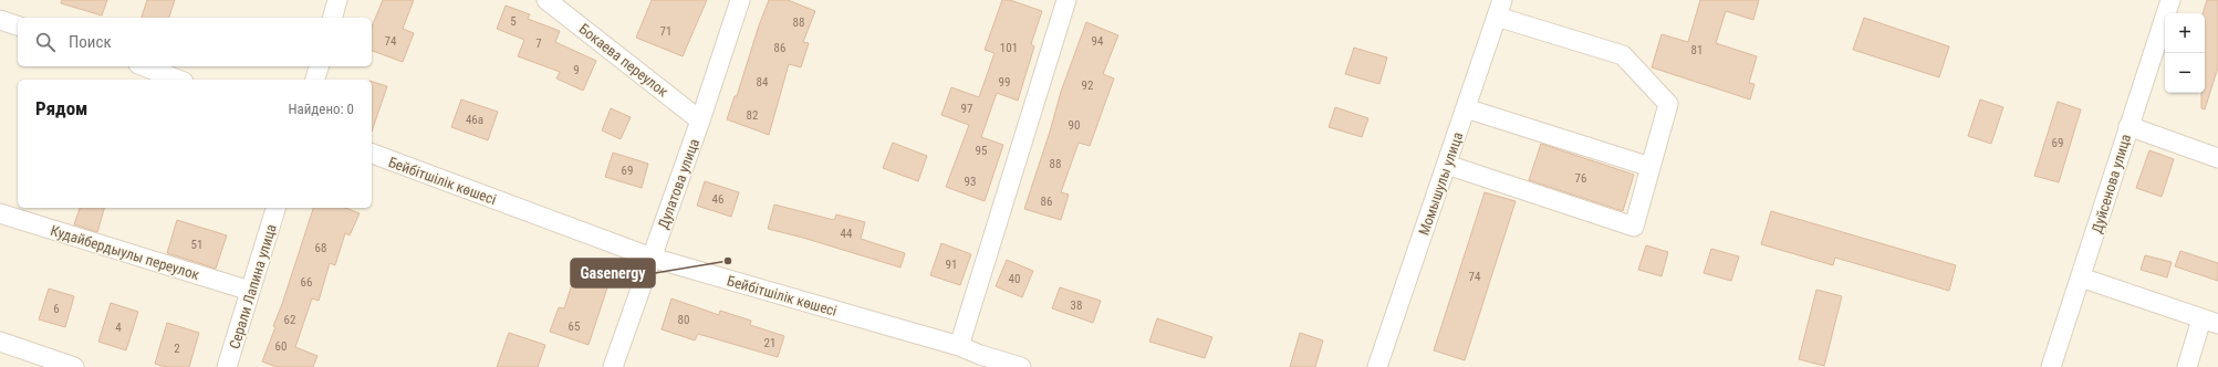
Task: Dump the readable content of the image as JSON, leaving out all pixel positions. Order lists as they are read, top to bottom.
{
  "streets": {
    "street": [
      "Бокаева переулок",
      "Бейбітшілік көшесі",
      "Дулатова улица",
      "Момышулы улица",
      "Дуйсенова улица",
      "Кудайбердыулы переулок",
      "Серали Лапина улица"
    ]
  },
  "crossings": [
    ["Бокаева переулок", "Дулатова улица"],
    ["Бейбітшілік көшесі", "Дулатова улица"],
    ["Кудайбердыулы переулок", "Серали Лапина улица"]
  ],
  "places": ["Gasenergy"],
  "house_numbers": [
    "5",
    "88",
    "71",
    "74",
    "94",
    "7",
    "86",
    "101",
    "81",
    "9",
    "84",
    "99",
    "92",
    "97",
    "82",
    "46а",
    "90",
    "69",
    "95",
    "88",
    "69",
    "76",
    "93",
    "46",
    "86",
    "44",
    "51",
    "68",
    "91",
    "74",
    "40",
    "66",
    "38",
    "6",
    "62",
    "80",
    "65",
    "4",
    "21",
    "60",
    "2"
  ],
  "page": {
    "map_buttons": ["+", "−"],
    "search": "Поиск",
    "heading": ["Рядом", "Найдено: 0"]
  }
}
